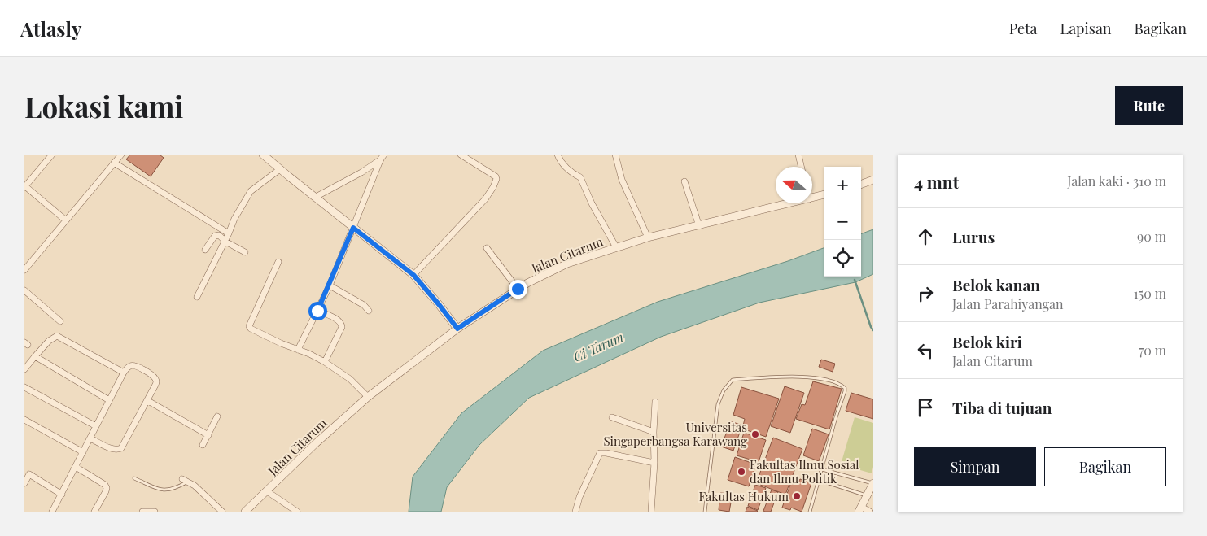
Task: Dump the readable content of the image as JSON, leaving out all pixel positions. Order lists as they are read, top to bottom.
{
  "streets": {
    "street": ["Jalan Citarum"]
  },
  "water": ["Ci Tarum"],
  "places": ["Universitas Singaperbangsa Karawang", "Fakultas Ilmu Sosial dan Ilmu Politik", "Fakultas Hukum"],
  "north": "left",
  "page": {
    "header": "Atlasly",
    "nav": ["Peta", "Lapisan", "Bagikan"],
    "buttons": [
      "Rute",
      ["Simpan", "Bagikan"]
    ],
    "title": "Lokasi kami",
    "heading": ["4 mnt", "Jalan kaki · 310 m"],
    "map_buttons": ["+", "−"],
    "list": [
      ["Lurus", "90 m"],
      ["Belok kanan", "Jalan Parahiyangan", "150 m"],
      ["Belok kiri", "Jalan Citarum", "70 m"],
      "Tiba di tujuan"
    ]
  }
}
